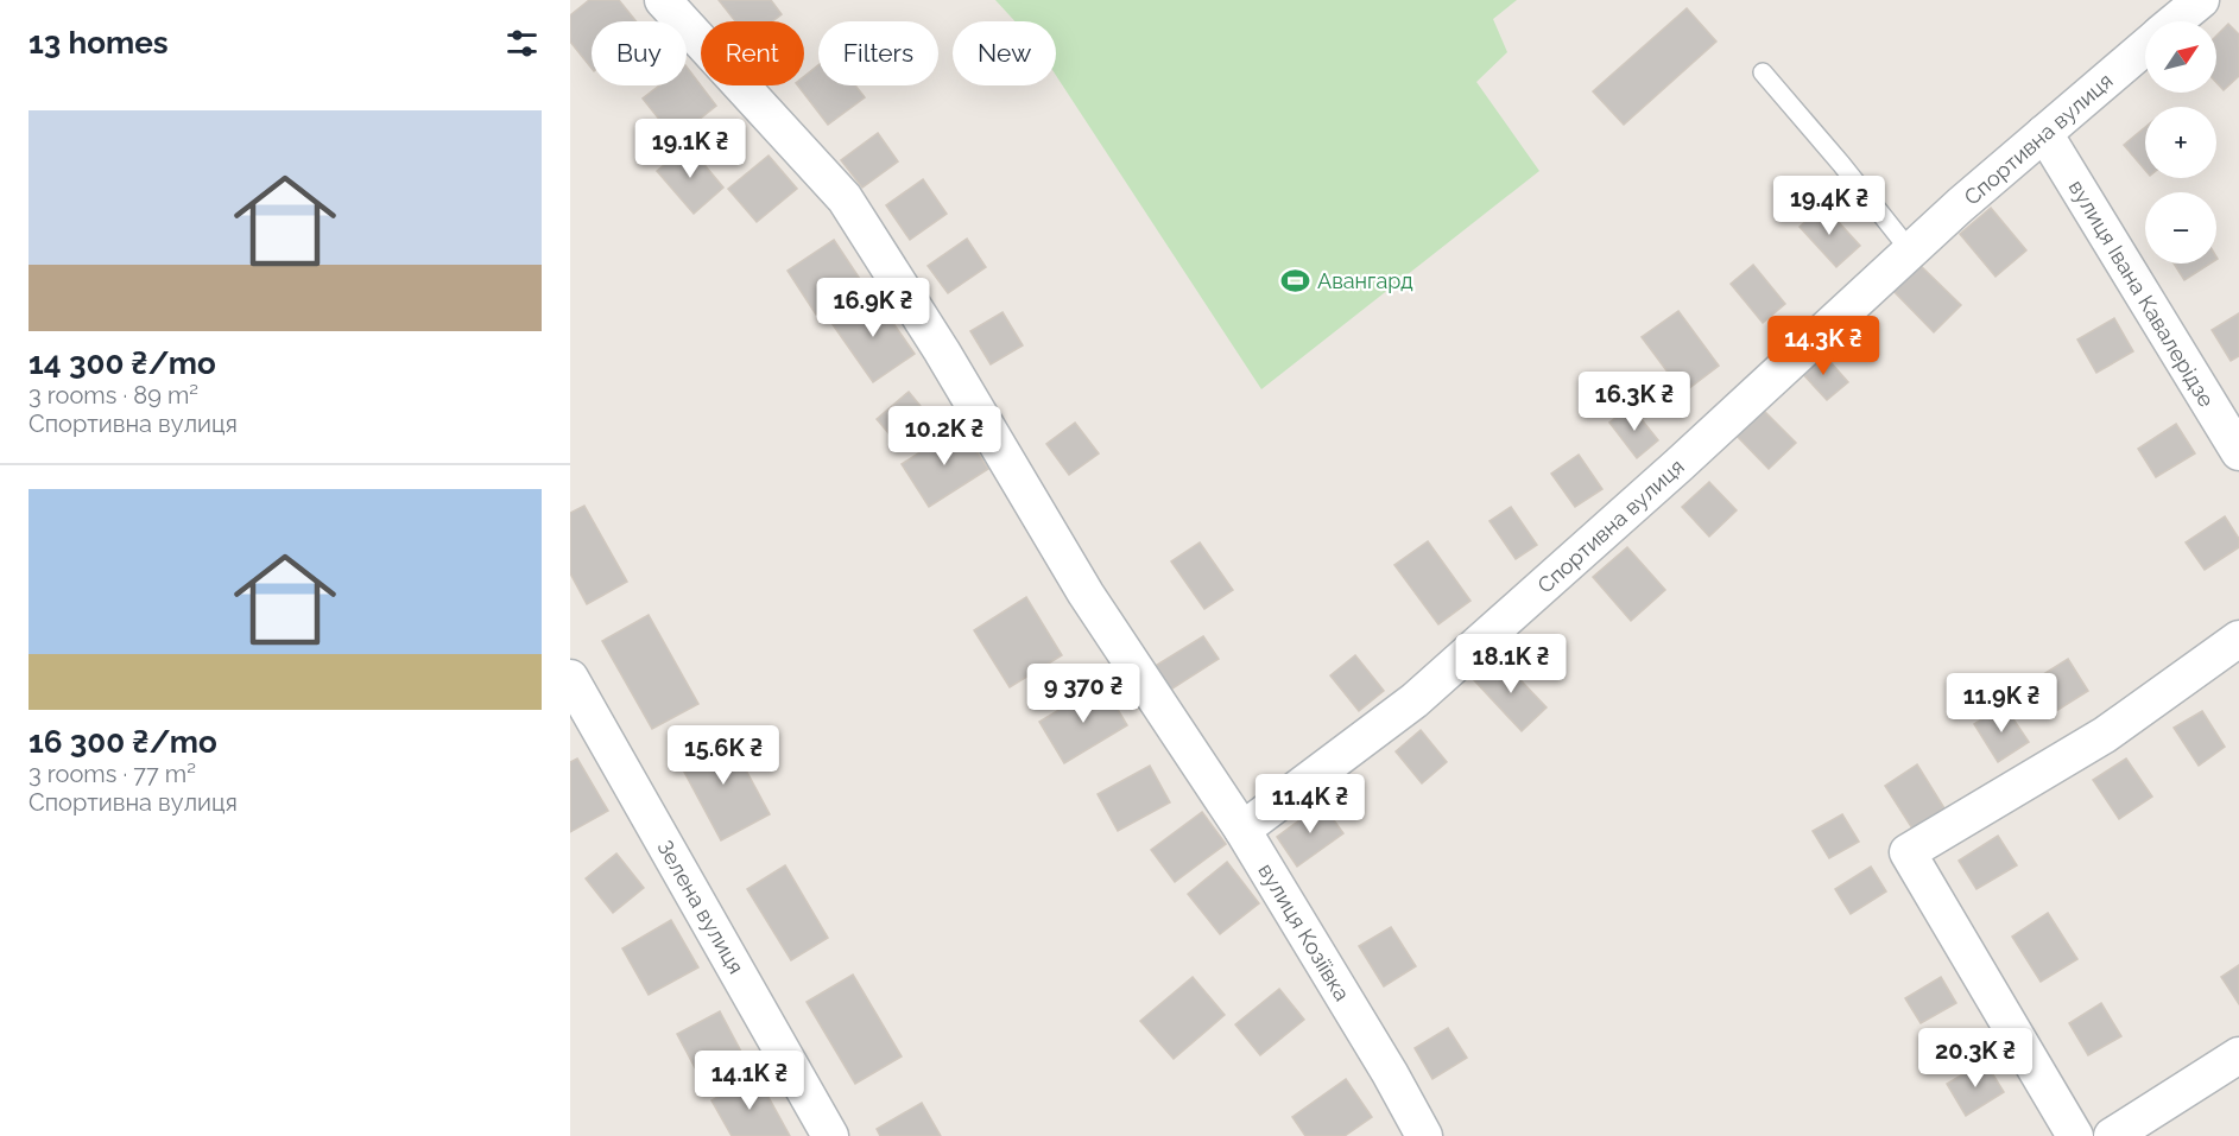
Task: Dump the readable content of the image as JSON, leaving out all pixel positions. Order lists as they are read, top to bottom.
{
  "streets": {
    "street": [
      "Спортивна вулиця",
      "вулиця Івана Кавалерідзе",
      "Зелена вулиця",
      "вулиця Козіївка"
    ]
  },
  "crossings": [
    ["Спортивна вулиця", "вулиця Івана Кавалерідзе"],
    ["Спортивна вулиця", "вулиця Козіївка"]
  ],
  "places": {
    "sports": ["Авангард"]
  },
  "north": "top right",
  "page": {
    "heading": "13 homes",
    "map_buttons": ["+", "−"],
    "chip": [
      "Buy",
      "Rent",
      "Filters",
      "New"
    ],
    "list": [
      {
        "name": "14 300 ₴/mo",
        "note": "3 rooms · 89 m² · Спортивна вулиця"
      },
      {
        "name": "16 300 ₴/mo",
        "note": "3 rooms · 77 m² · Спортивна вулиця"
      }
    ],
    "price": [
      "19.1K ₴",
      "19.4K ₴",
      "16.9K ₴",
      "14.3K ₴",
      "16.3K ₴",
      "10.2K ₴",
      "18.1K ₴",
      "9 370 ₴",
      "11.9K ₴",
      "15.6K ₴",
      "11.4K ₴",
      "20.3K ₴",
      "14.1K ₴"
    ]
  }
}
